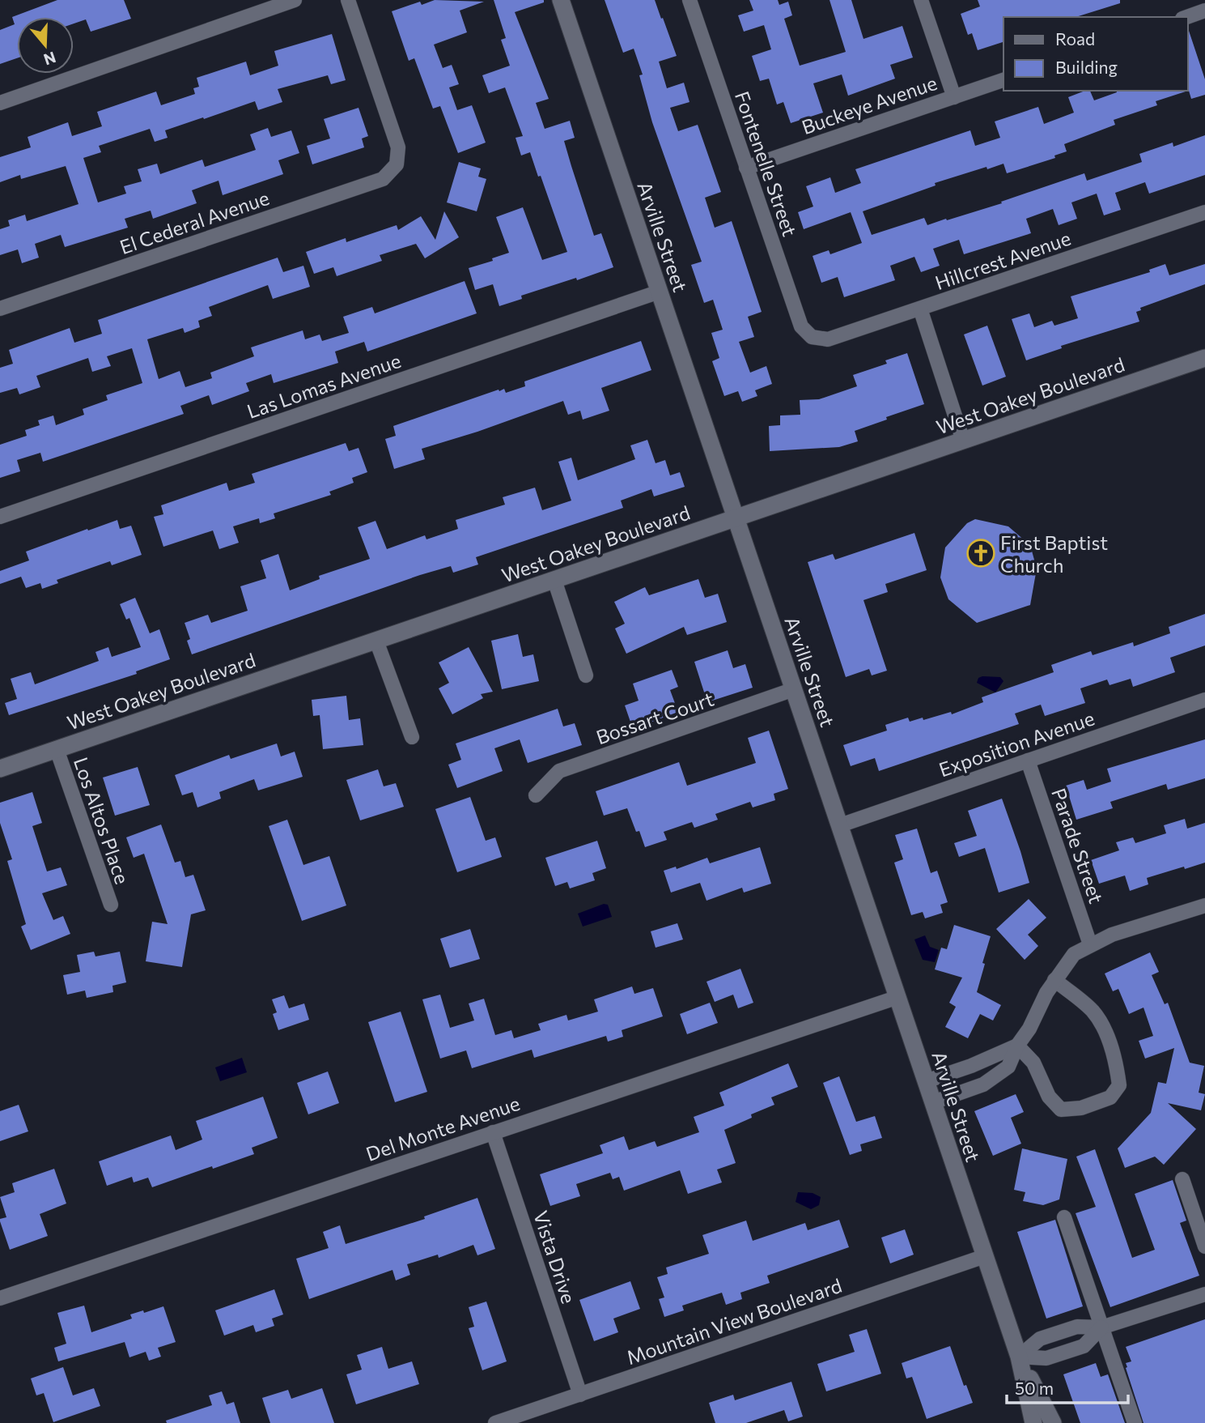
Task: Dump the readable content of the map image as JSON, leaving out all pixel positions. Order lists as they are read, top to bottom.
{
  "streets": {
    "street": [
      "Buckeye Avenue",
      "Fontenelle Street",
      "El Cederal Avenue",
      "Arville Street",
      "Hillcrest Avenue",
      "Las Lomas Avenue",
      "West Oakey Boulevard",
      "Bossart Court",
      "Exposition Avenue",
      "Los Altos Place",
      "Parade Street",
      "Del Monte Avenue",
      "Vista Drive",
      "Mountain View Boulevard"
    ]
  },
  "crossings": [
    ["Buckeye Avenue", "Fontenelle Street"],
    ["Fontenelle Street", "Hillcrest Avenue"],
    ["Arville Street", "Las Lomas Avenue"],
    ["Arville Street", "West Oakey Boulevard"],
    ["Arville Street", "Bossart Court"],
    ["Arville Street", "Exposition Avenue"],
    ["Arville Street", "Del Monte Avenue"],
    ["Arville Street", "Mountain View Boulevard"],
    ["West Oakey Boulevard", "Los Altos Place"],
    ["Exposition Avenue", "Parade Street"],
    ["Del Monte Avenue", "Vista Drive"],
    ["Vista Drive", "Mountain View Boulevard"]
  ],
  "places": {
    "church": ["First Baptist Church"]
  },
  "legend": ["Road", "Building"],
  "scale_bar": "50 m",
  "north": "bottom"
}
